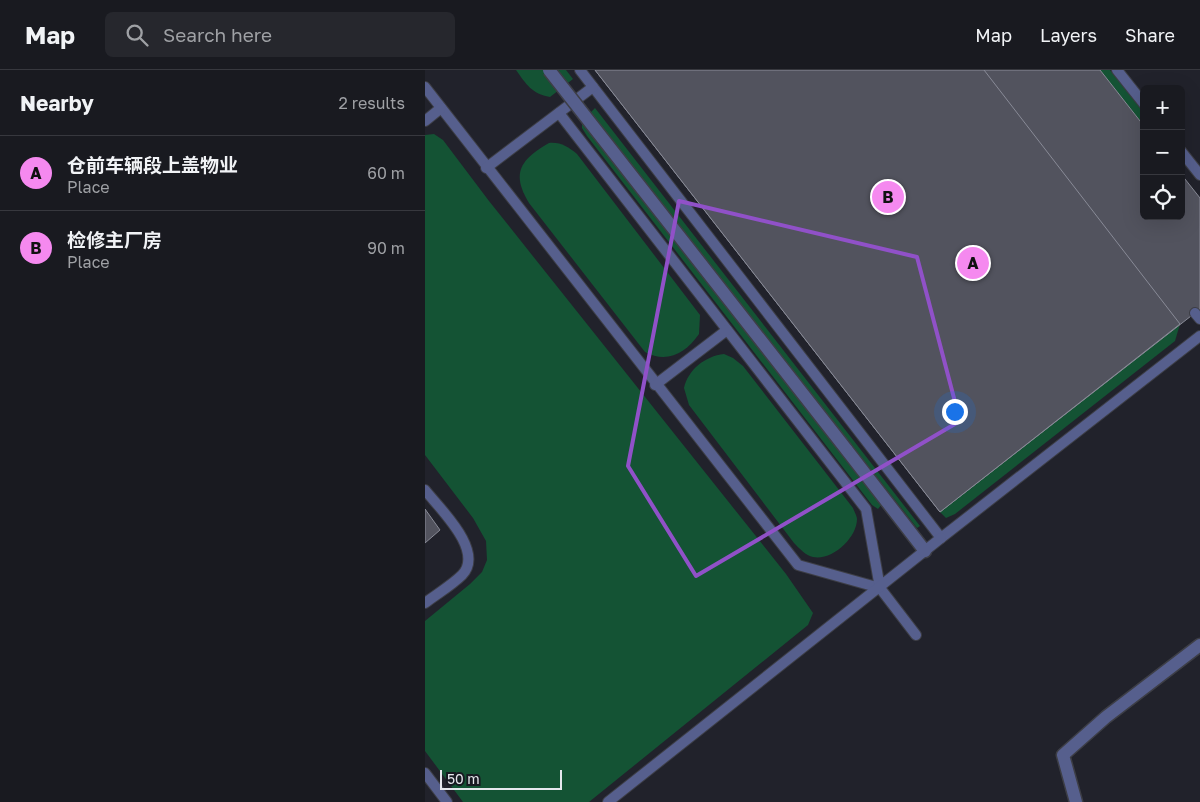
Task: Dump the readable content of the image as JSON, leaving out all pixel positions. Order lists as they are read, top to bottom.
{
  "scale_bar": "50 m",
  "page": {
    "header": "Map",
    "search": "Search here",
    "nav": ["Map", "Layers", "Share"],
    "heading": ["Nearby", "2 results"],
    "map_buttons": ["+", "−"],
    "list": [
      {
        "mark": "A",
        "name": "仓前车辆段上盖物业",
        "note": "Place",
        "value": "60 m"
      },
      {
        "mark": "B",
        "name": "检修主厂房",
        "note": "Place",
        "value": "90 m"
      }
    ],
    "pins": ["B", "A"],
    "scale": "50 m"
  }
}
